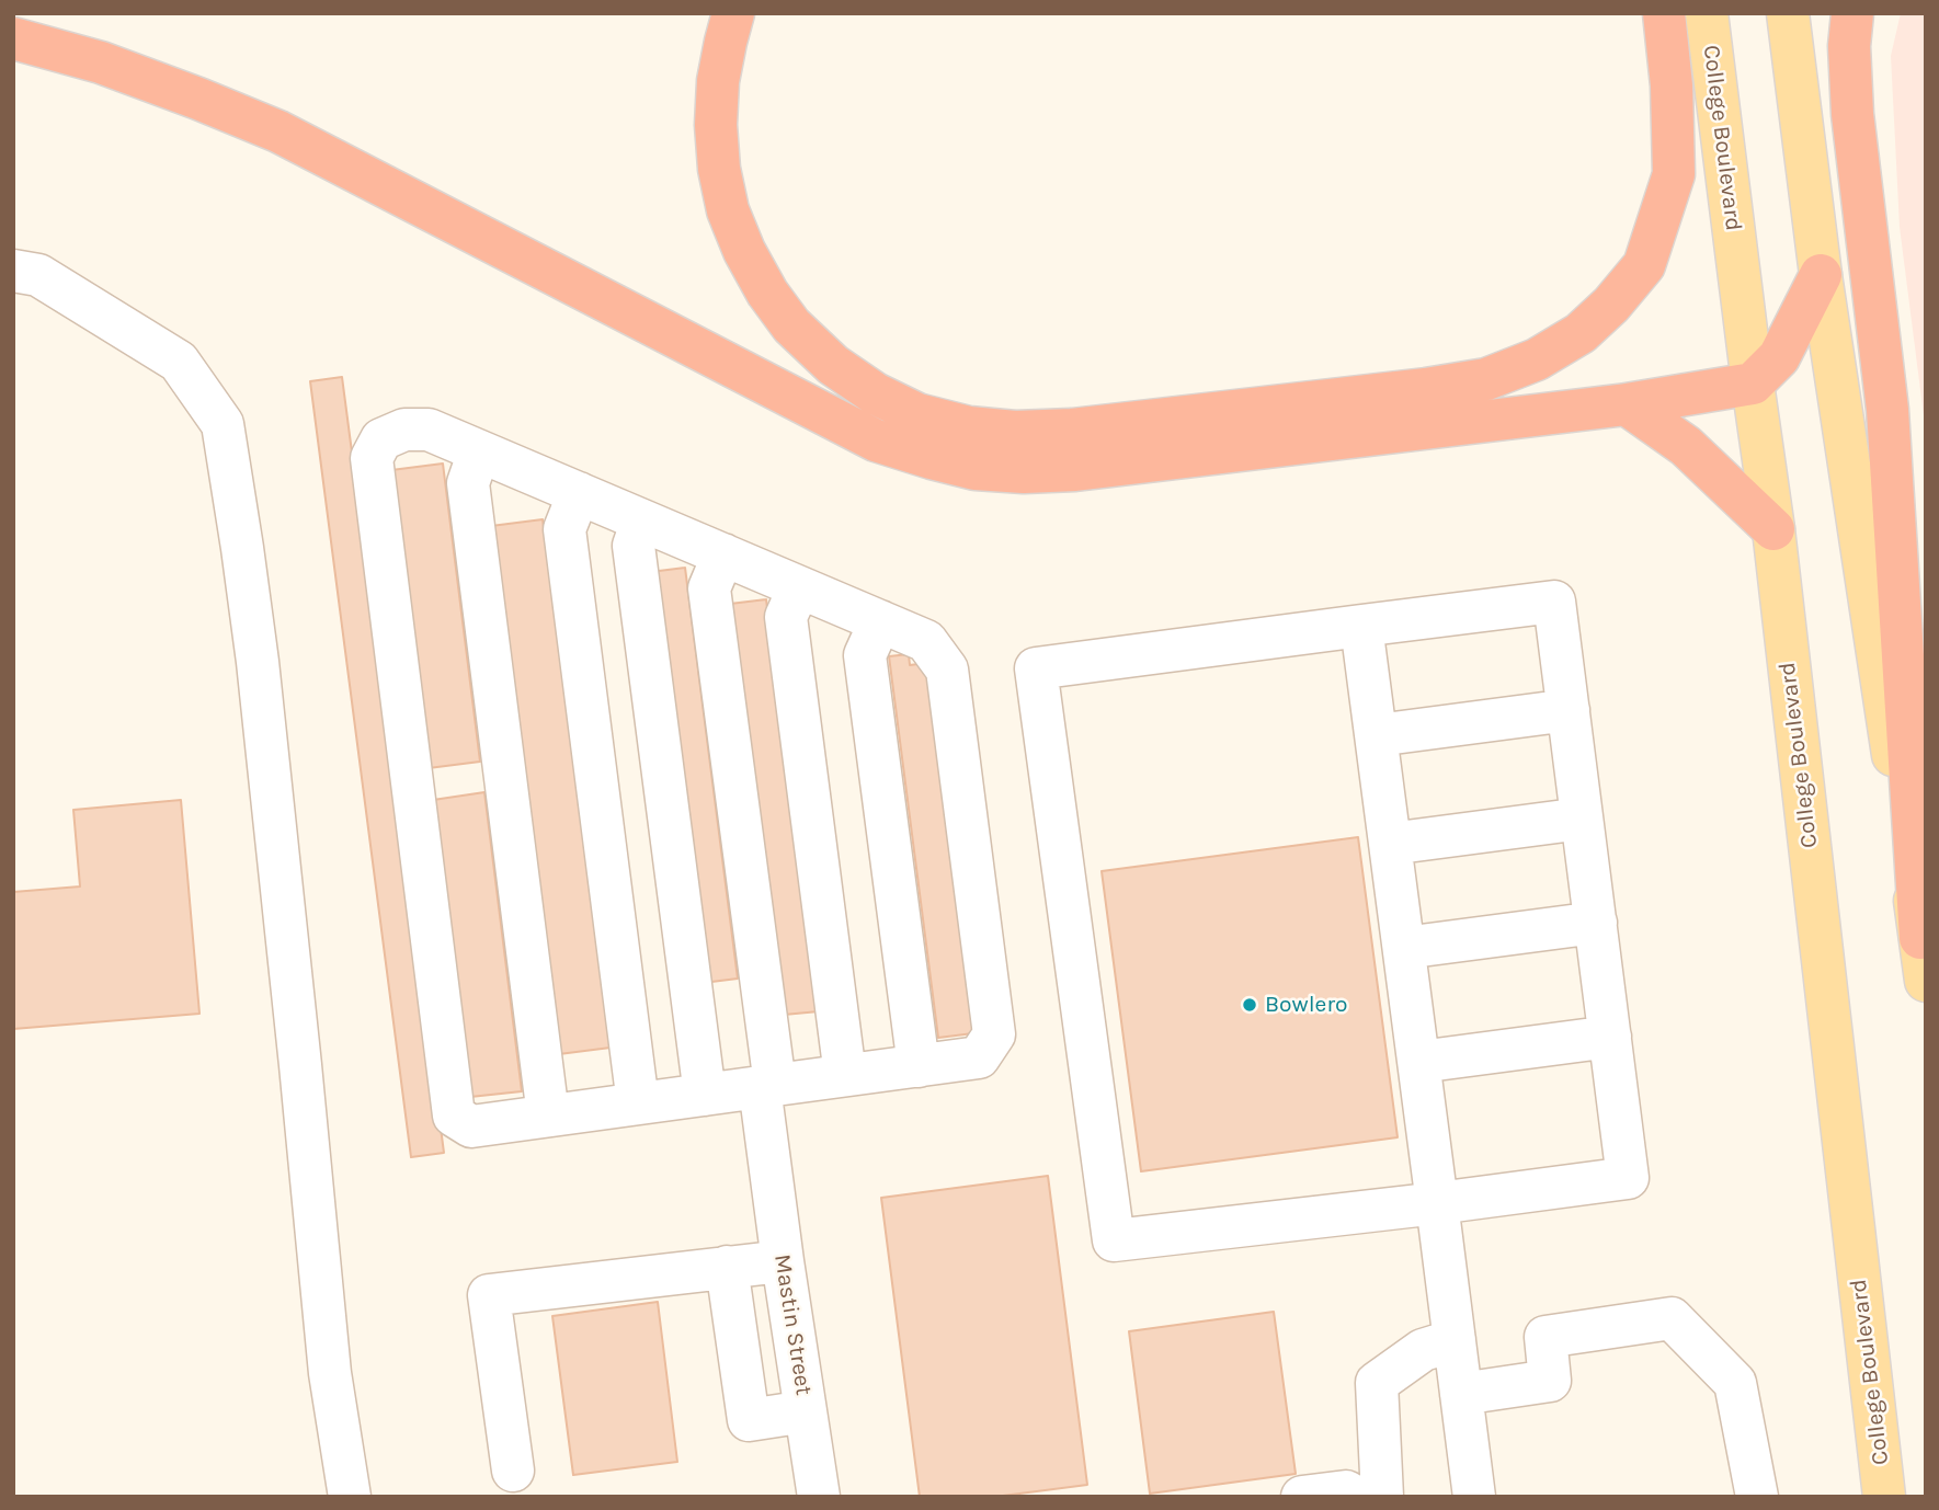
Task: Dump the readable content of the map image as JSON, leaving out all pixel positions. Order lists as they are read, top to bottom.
{
  "streets": {
    "main road": ["College Boulevard"],
    "street": ["Mastin Street"]
  },
  "places": ["Bowlero"]
}
